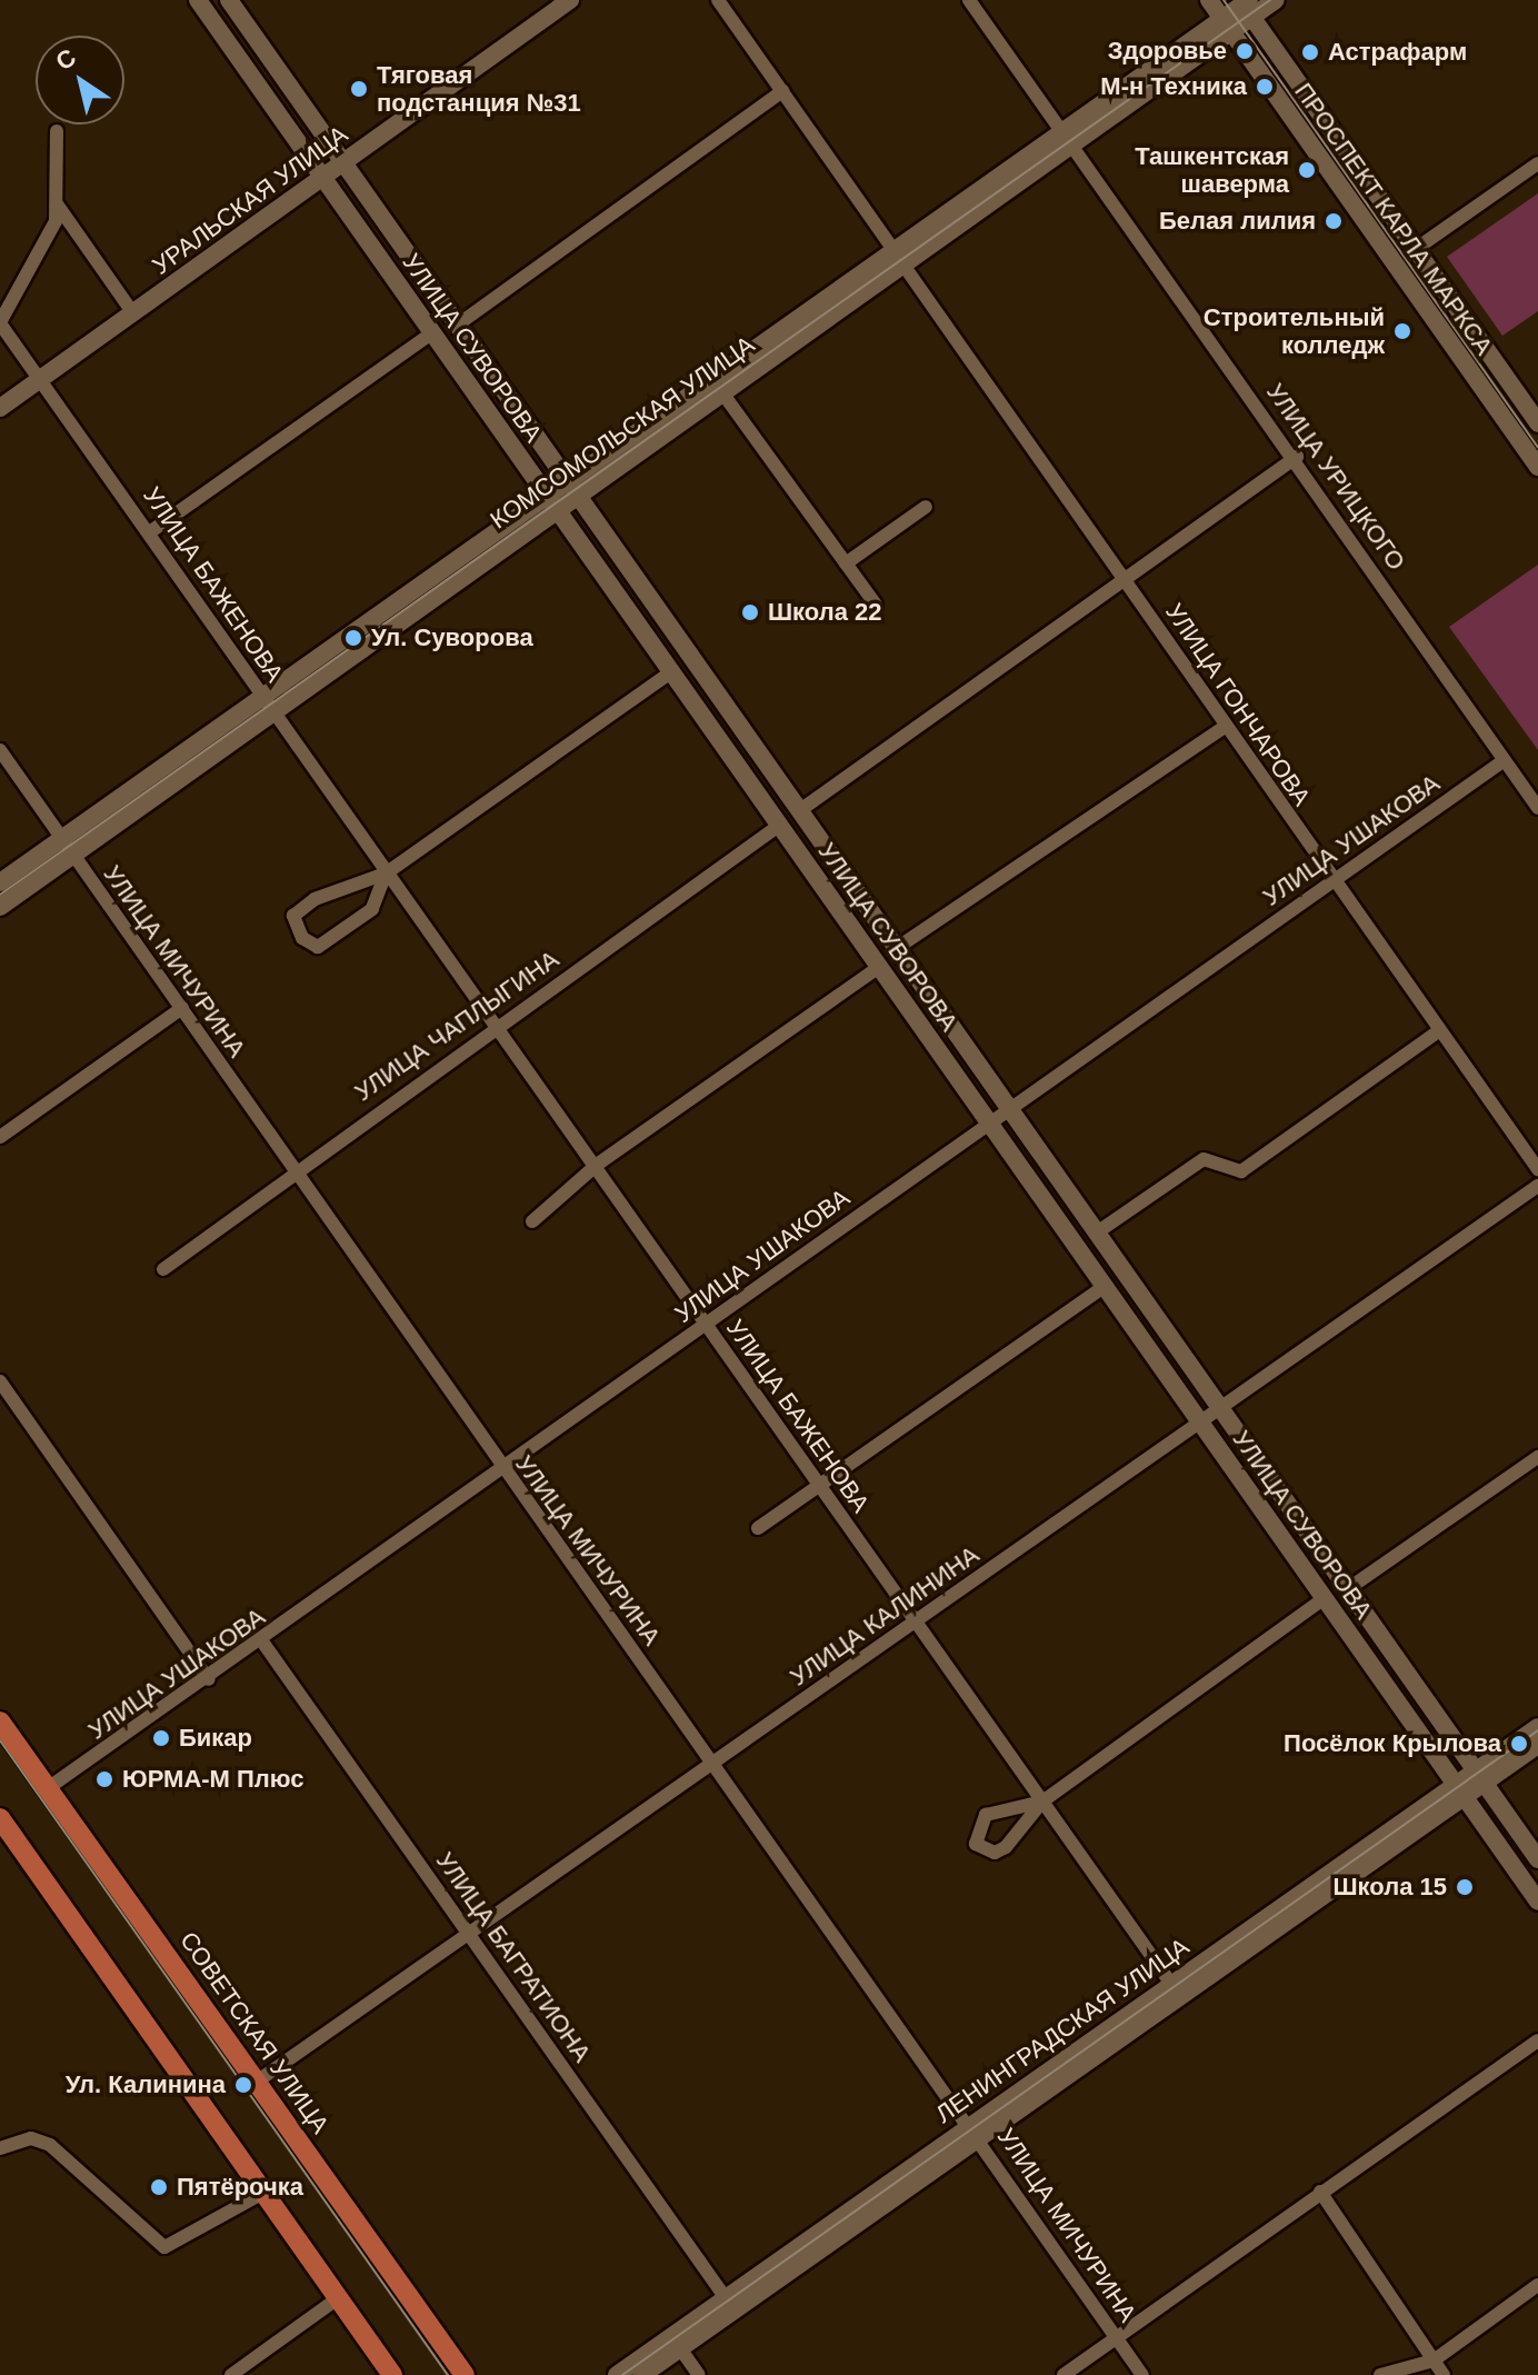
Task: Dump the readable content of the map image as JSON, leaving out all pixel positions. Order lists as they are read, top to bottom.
{
  "streets": {
    "main road": [
      "УРАЛЬСКАЯ УЛИЦА",
      "ПРОСПЕКТ КАРЛА МАРКСА",
      "УЛИЦА СУВОРОВА",
      "КОМСОМОЛЬСКАЯ УЛИЦА",
      "ЛЕНИНГРАДСКАЯ УЛИЦА",
      "СОВЕТСКАЯ УЛИЦА"
    ],
    "street": [
      "УЛИЦА УРИЦКОГО",
      "УЛИЦА БАЖЕНОВА",
      "УЛИЦА ГОНЧАРОВА",
      "УЛИЦА УШАКОВА",
      "УЛИЦА МИЧУРИНА",
      "УЛИЦА ЧАПЛЫГИНА",
      "УЛИЦА КАЛИНИНА",
      "УЛИЦА БАГРАТИОНА"
    ]
  },
  "crossings": [
    ["УРАЛЬСКАЯ УЛИЦА", "УЛИЦА СУВОРОВА"],
    ["УРАЛЬСКАЯ УЛИЦА", "УЛИЦА БАЖЕНОВА"],
    ["ПРОСПЕКТ КАРЛА МАРКСА", "КОМСОМОЛЬСКАЯ УЛИЦА"],
    ["УЛИЦА СУВОРОВА", "КОМСОМОЛЬСКАЯ УЛИЦА"],
    ["УЛИЦА СУВОРОВА", "УЛИЦА УШАКОВА"],
    ["УЛИЦА СУВОРОВА", "УЛИЦА ЧАПЛЫГИНА"],
    ["УЛИЦА СУВОРОВА", "УЛИЦА КАЛИНИНА"],
    ["УЛИЦА СУВОРОВА", "ЛЕНИНГРАДСКАЯ УЛИЦА"],
    ["КОМСОМОЛЬСКАЯ УЛИЦА", "УЛИЦА УРИЦКОГО"],
    ["КОМСОМОЛЬСКАЯ УЛИЦА", "УЛИЦА БАЖЕНОВА"],
    ["КОМСОМОЛЬСКАЯ УЛИЦА", "УЛИЦА ГОНЧАРОВА"],
    ["КОМСОМОЛЬСКАЯ УЛИЦА", "УЛИЦА МИЧУРИНА"],
    ["УЛИЦА УРИЦКОГО", "УЛИЦА УШАКОВА"],
    ["УЛИЦА БАЖЕНОВА", "УЛИЦА УШАКОВА"],
    ["УЛИЦА БАЖЕНОВА", "УЛИЦА ЧАПЛЫГИНА"],
    ["УЛИЦА БАЖЕНОВА", "УЛИЦА КАЛИНИНА"],
    ["УЛИЦА БАЖЕНОВА", "ЛЕНИНГРАДСКАЯ УЛИЦА"],
    ["УЛИЦА ГОНЧАРОВА", "УЛИЦА УШАКОВА"],
    ["УЛИЦА УШАКОВА", "УЛИЦА МИЧУРИНА"],
    ["УЛИЦА УШАКОВА", "УЛИЦА БАГРАТИОНА"],
    ["УЛИЦА УШАКОВА", "СОВЕТСКАЯ УЛИЦА"],
    ["УЛИЦА МИЧУРИНА", "УЛИЦА ЧАПЛЫГИНА"],
    ["УЛИЦА МИЧУРИНА", "УЛИЦА КАЛИНИНА"],
    ["УЛИЦА МИЧУРИНА", "ЛЕНИНГРАДСКАЯ УЛИЦА"],
    ["УЛИЦА КАЛИНИНА", "УЛИЦА БАГРАТИОНА"],
    ["УЛИЦА КАЛИНИНА", "СОВЕТСКАЯ УЛИЦА"],
    ["УЛИЦА БАГРАТИОНА", "ЛЕНИНГРАДСКАЯ УЛИЦА"]
  ],
  "places": [
    "Здоровье",
    "Астрафарм",
    "М-н Техника",
    "Тяговая подстанция №31",
    "Ташкентская шаверма",
    "Белая лилия",
    "Строительный колледж",
    "Школа 22",
    "Ул. Суворова",
    "Бикар",
    "Посёлок Крылова",
    "ЮРМА-М Плюс",
    "Школа 15",
    "Ул. Калинина",
    "Пятёрочка"
  ],
  "north": "top left"
}
